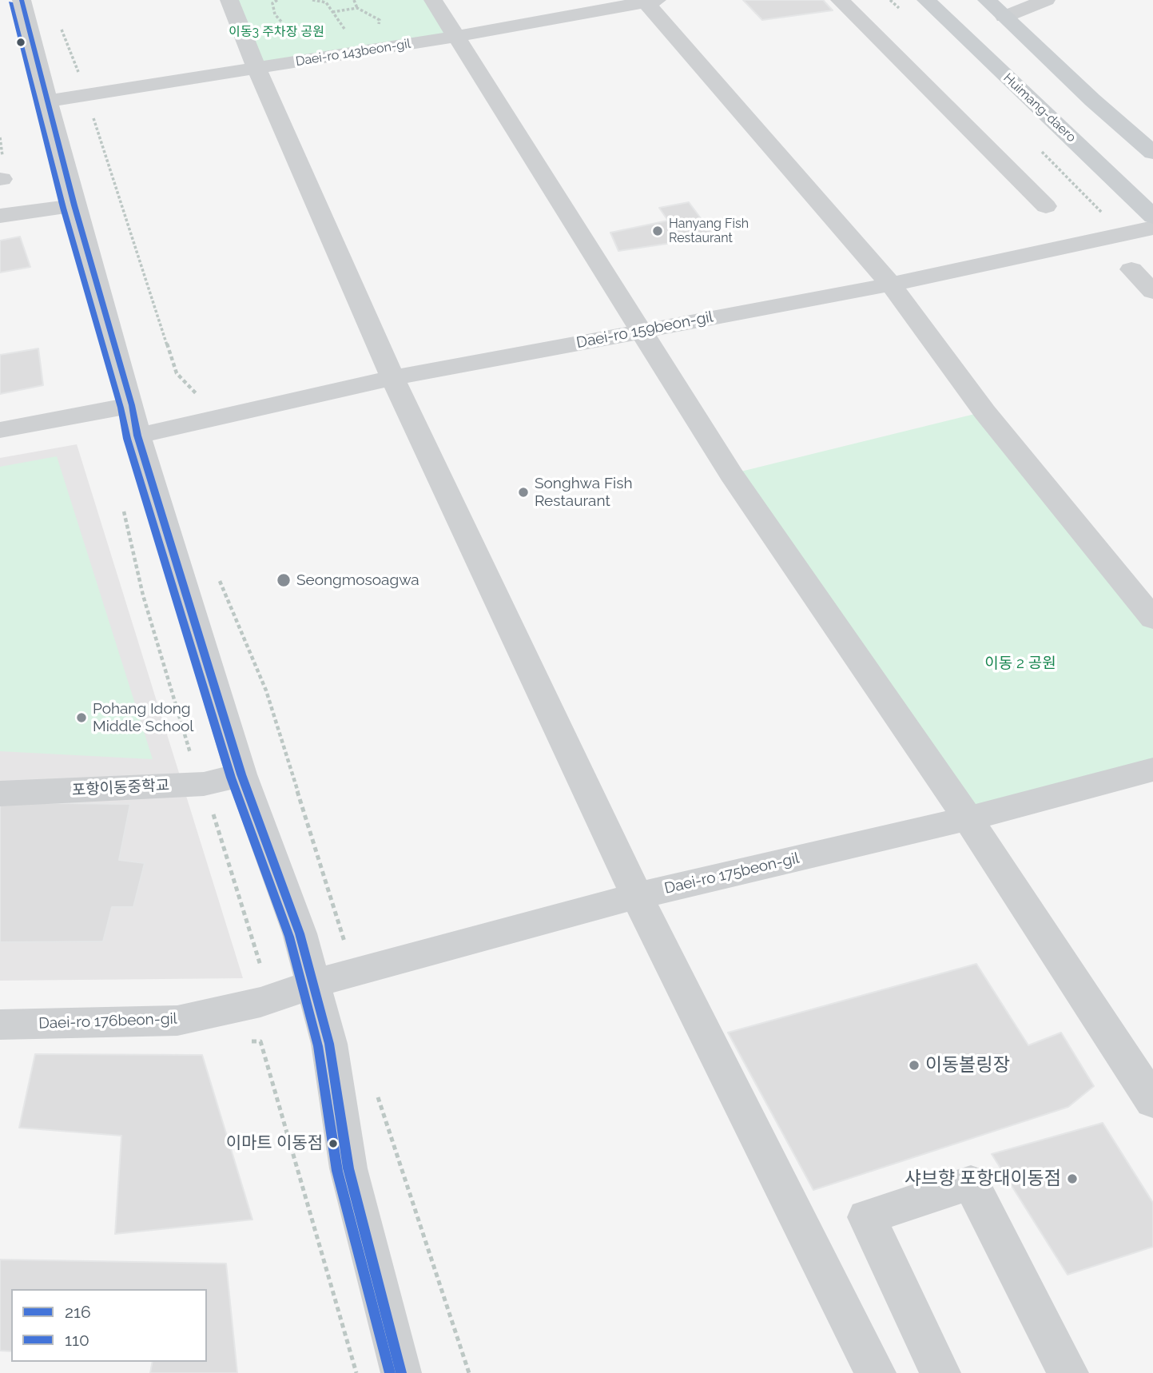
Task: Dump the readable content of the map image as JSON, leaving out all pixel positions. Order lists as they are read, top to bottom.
{
  "streets": {
    "main road": ["Huimang-daero"],
    "street": [
      "Daei-ro 143beon-gil",
      "Daei-ro 159beon-gil",
      "포항이동중학교",
      "Daei-ro 175beon-gil",
      "Daei-ro 176beon-gil"
    ]
  },
  "crossings": [
    ["Daei-ro 175beon-gil", "Daei-ro 176beon-gil"]
  ],
  "parks": ["이동3 주차장 공원", "이동 2 공원"],
  "places": [
    "Hanyang Fish Restaurant",
    "Songhwa Fish Restaurant",
    "Seongmosoagwa",
    "Pohang Idong Middle School",
    "이동볼링장",
    "이마트 이동점",
    "샤브향 포항대이동점"
  ],
  "lines": ["transit line 216", "transit line 110"],
  "legend": ["216", "110"]
}
